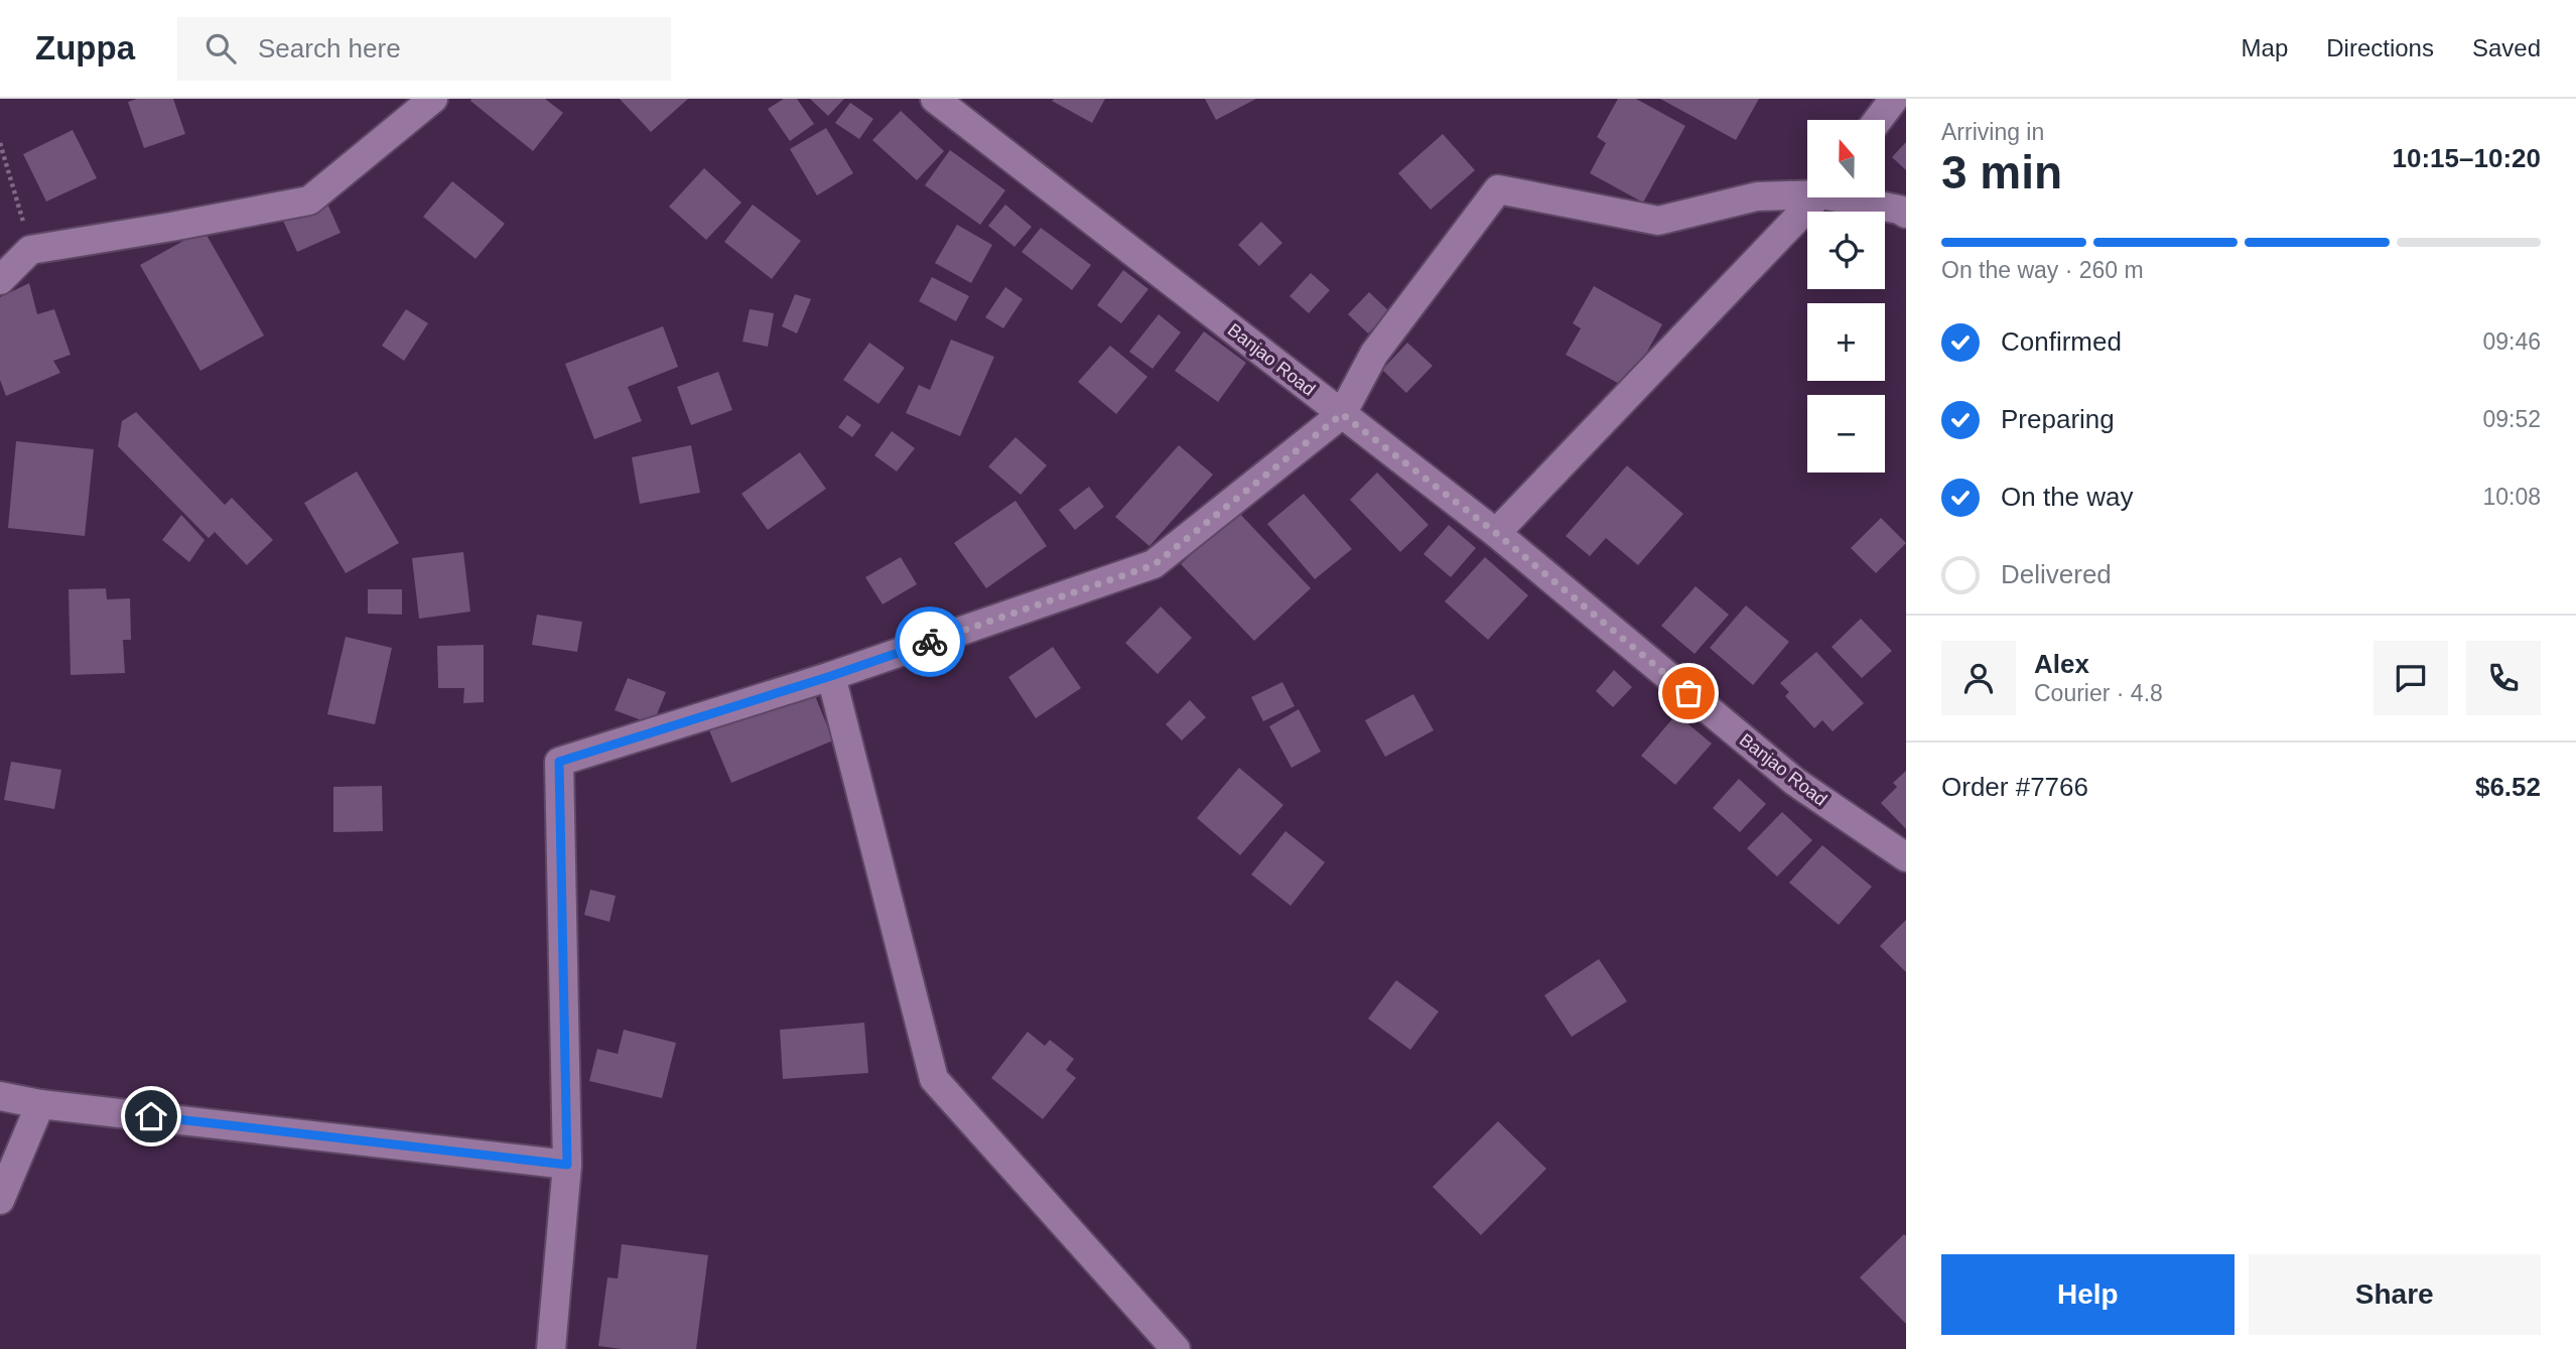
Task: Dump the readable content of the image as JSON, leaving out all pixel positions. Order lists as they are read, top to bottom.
{
  "streets": {
    "street": ["Banjao Road"]
  },
  "north": "top",
  "page": {
    "header": "Zuppa",
    "search": "Search here",
    "nav": ["Map", "Directions", "Saved"],
    "heading": ["3 min", "Arriving in", "10:15–10:20"],
    "panel": [
      "Alex",
      "Courier · 4.8",
      "Order #7766",
      "$6.52"
    ],
    "map_buttons": ["+", "−"],
    "bar": "On the way · 260 m",
    "list": [
      ["Confirmed", "09:46"],
      ["Preparing", "09:52"],
      ["On the way", "10:08"],
      "Delivered"
    ],
    "buttons": ["Help", "Share"]
  }
}
